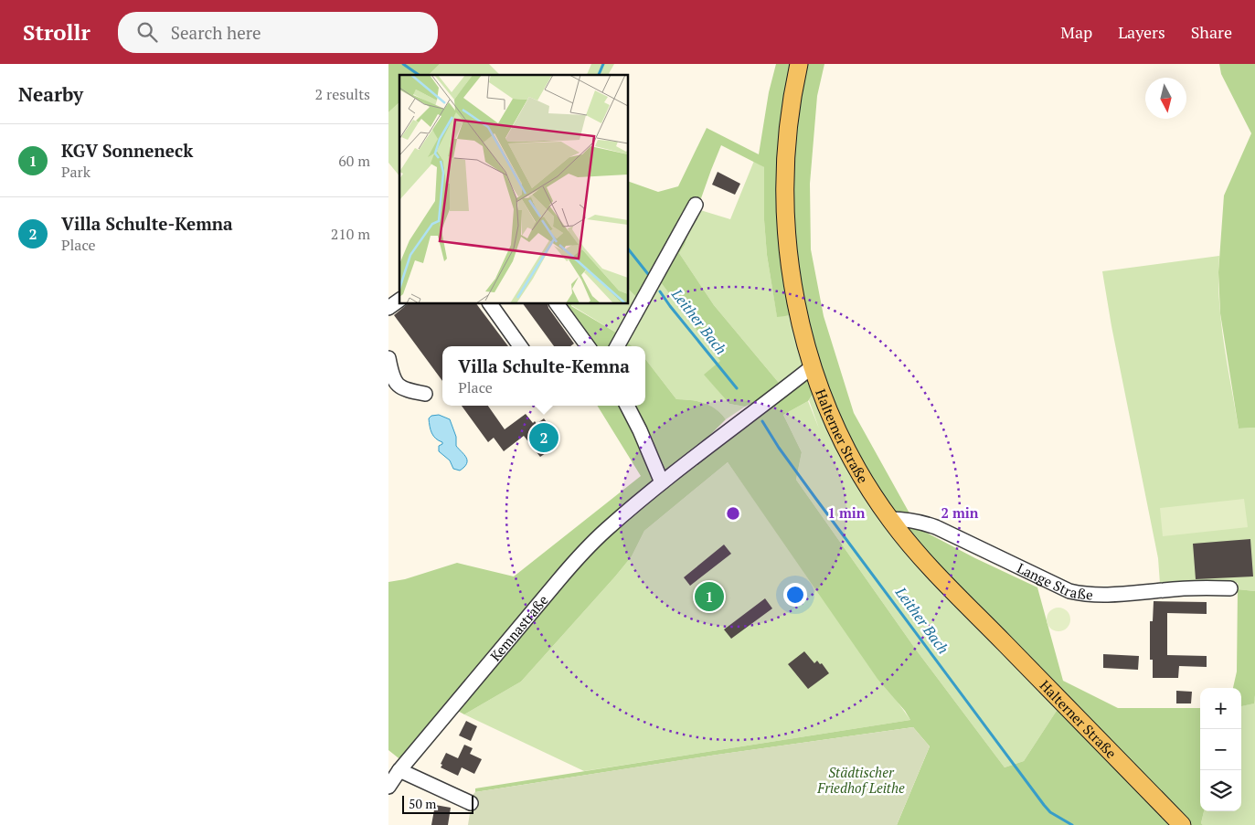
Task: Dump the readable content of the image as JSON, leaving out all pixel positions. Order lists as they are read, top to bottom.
{
  "streets": {
    "main road": ["Halterner Straße"],
    "street": ["Lange Straße", "Kemnastraße"]
  },
  "crossings": [
    ["Halterner Straße", "Lange Straße"],
    ["Halterner Straße", "Kemnastraße"]
  ],
  "water": ["Leither Bach"],
  "parks": ["Städtischer Friedhof Leithe"],
  "scale_bar": "50 m",
  "north": "bottom",
  "page": {
    "header": "Strollr",
    "search": "Search here",
    "nav": ["Map", "Layers", "Share"],
    "heading": ["Nearby", "2 results"],
    "list": [
      {
        "mark": "1",
        "name": "KGV Sonneneck",
        "note": "Park",
        "value": "60 m"
      },
      {
        "mark": "2",
        "name": "Villa Schulte-Kemna",
        "note": "Place",
        "value": "210 m"
      }
    ],
    "popup": ["Villa Schulte-Kemna", "Place"],
    "pins": ["2", "1"],
    "map_buttons": ["+", "−"],
    "scale": "50 m"
  },
  "rings": ["1 min", "2 min"]
}
